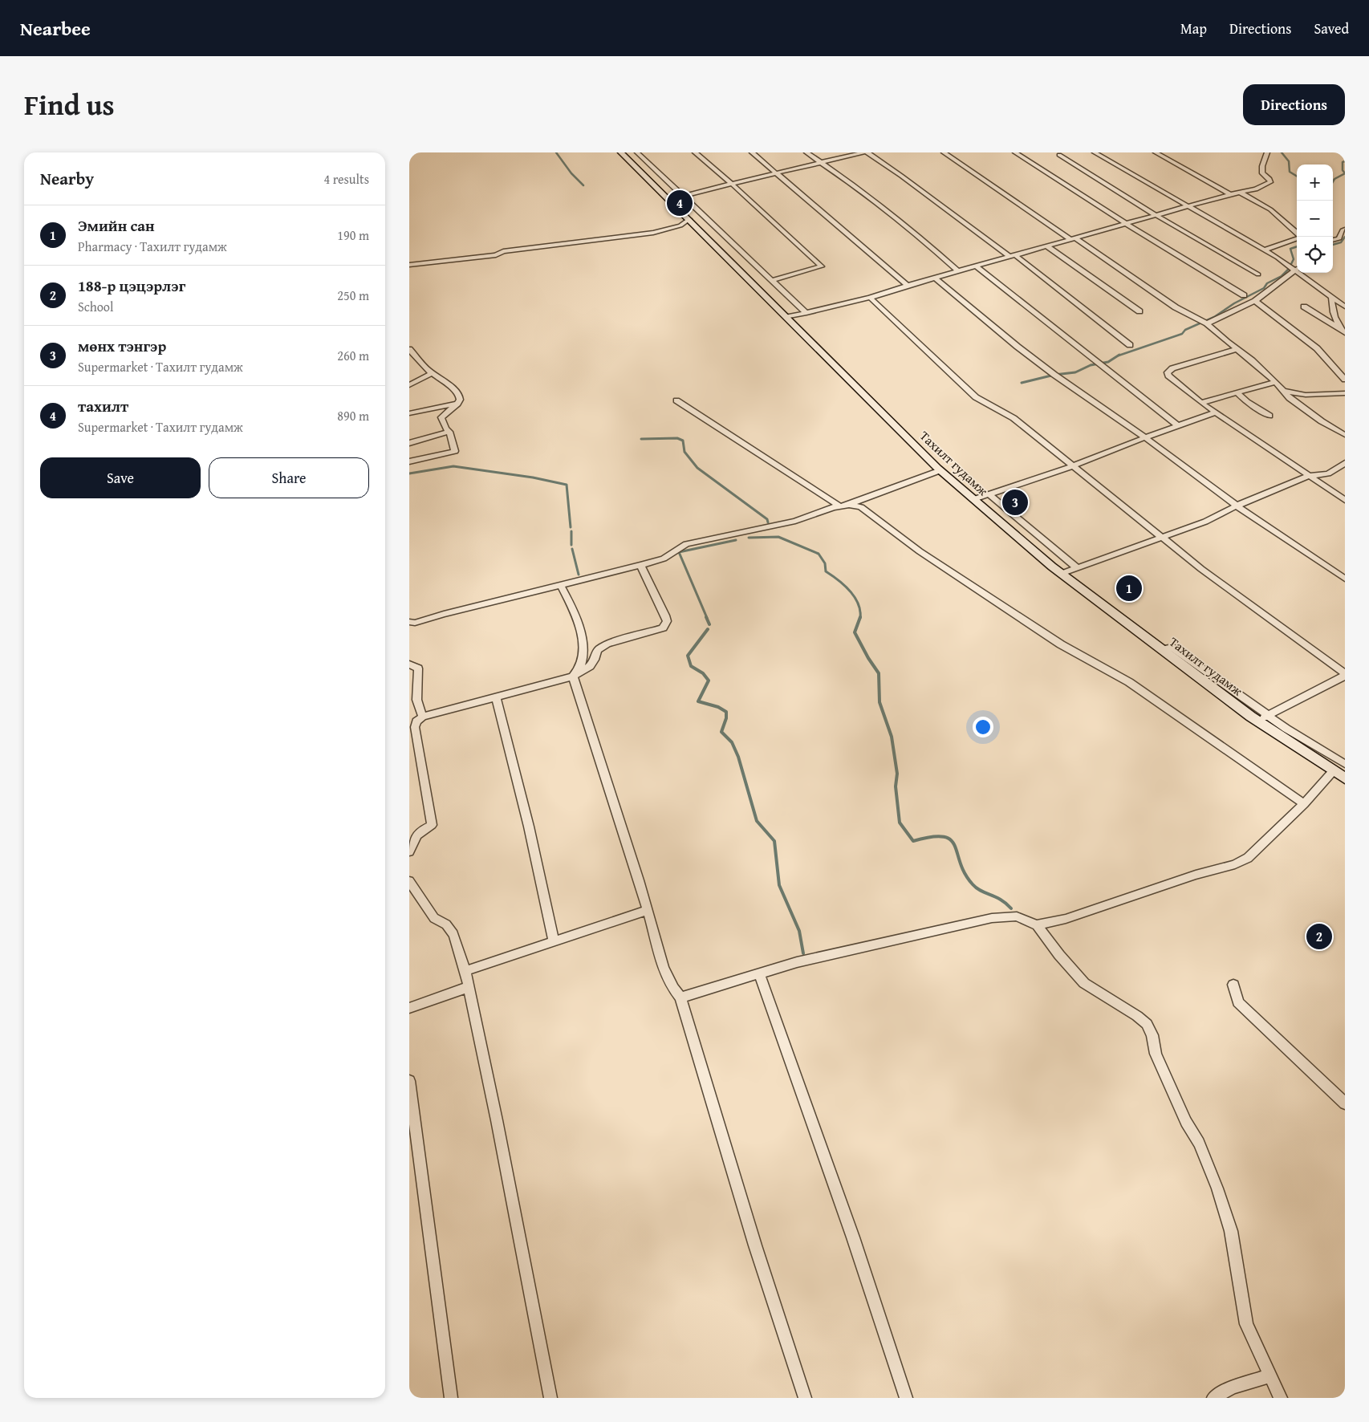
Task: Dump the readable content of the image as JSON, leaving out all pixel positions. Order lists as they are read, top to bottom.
{
  "streets": {
    "main road": ["Тахилт гудамж"]
  },
  "page": {
    "header": "Nearbee",
    "nav": ["Map", "Directions", "Saved"],
    "title": "Find us",
    "buttons": [
      "Directions",
      ["Save", "Share"]
    ],
    "heading": ["Nearby", "4 results"],
    "map_buttons": ["+", "−"],
    "pins": [
      "4",
      "3",
      "1",
      "2"
    ],
    "list": [
      {
        "mark": "1",
        "name": "Эмийн сан",
        "note": "Pharmacy · Тахилт гудамж",
        "value": "190 m"
      },
      {
        "mark": "2",
        "name": "188-р цэцэрлэг",
        "note": "School",
        "value": "250 m"
      },
      {
        "mark": "3",
        "name": "мөнх тэнгэр",
        "note": "Supermarket · Тахилт гудамж",
        "value": "260 m"
      },
      {
        "mark": "4",
        "name": "тахилт",
        "note": "Supermarket · Тахилт гудамж",
        "value": "890 m"
      }
    ]
  }
}
